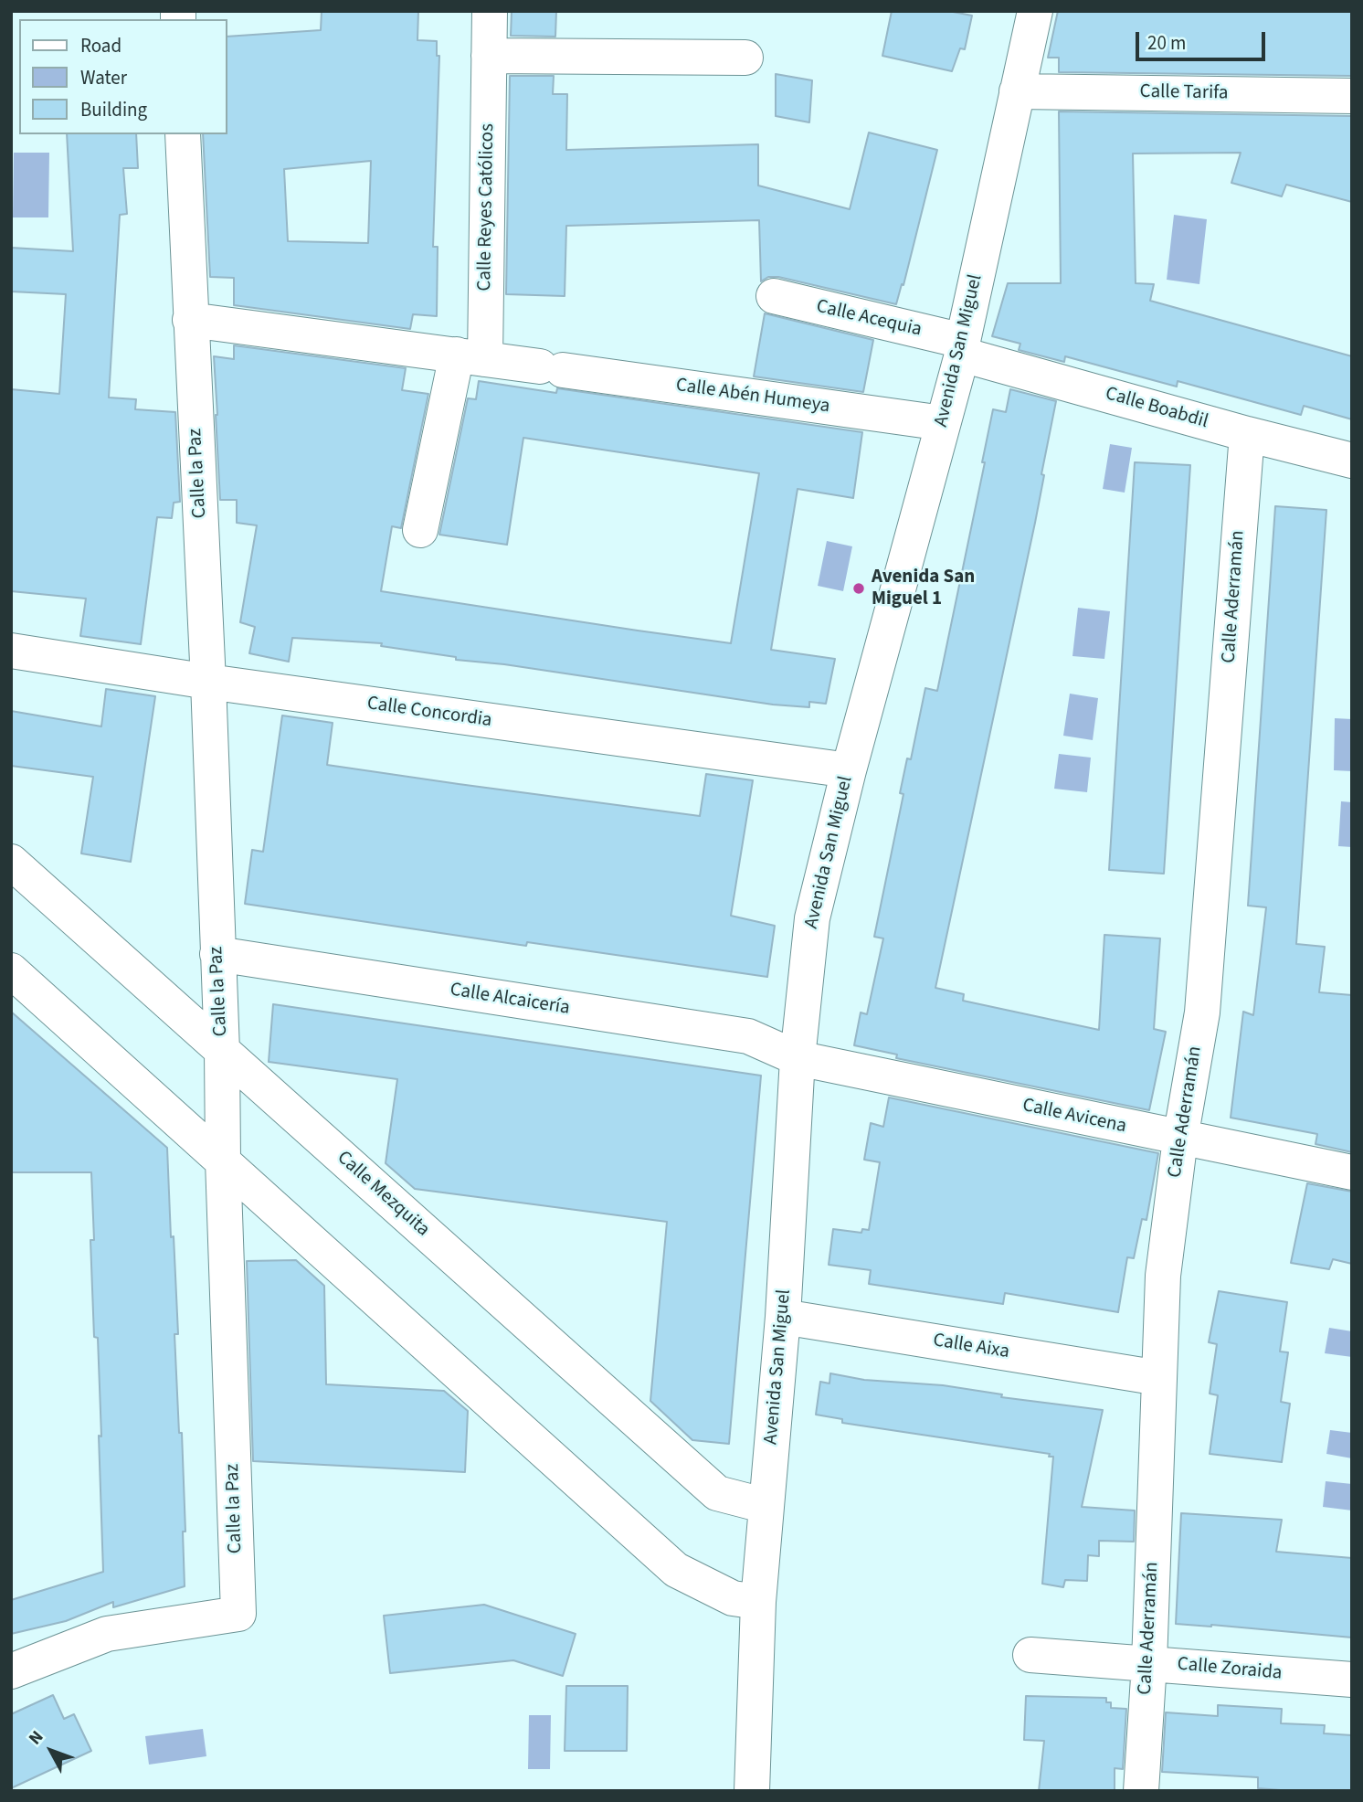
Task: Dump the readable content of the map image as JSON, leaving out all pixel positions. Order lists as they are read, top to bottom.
{
  "streets": {
    "street": [
      "Calle Tarifa",
      "Calle Reyes Católicos",
      "Calle Acequia",
      "Avenida San Miguel",
      "Calle Abén Humeya",
      "Calle Boabdil",
      "Calle la Paz",
      "Calle Aderramán",
      "Calle Concordia",
      "Calle Alcaicería",
      "Calle Avicena",
      "Calle Mezquita",
      "Calle Aixa",
      "Calle Zoraida"
    ]
  },
  "crossings": [
    ["Calle Tarifa", "Avenida San Miguel"],
    ["Calle Reyes Católicos", "Calle Abén Humeya"],
    ["Calle Acequia", "Avenida San Miguel"],
    ["Calle Acequia", "Calle Boabdil"],
    ["Avenida San Miguel", "Calle Abén Humeya"],
    ["Avenida San Miguel", "Calle Boabdil"],
    ["Avenida San Miguel", "Calle Concordia"],
    ["Avenida San Miguel", "Calle Alcaicería"],
    ["Avenida San Miguel", "Calle Avicena"],
    ["Avenida San Miguel", "Calle Mezquita"],
    ["Avenida San Miguel", "Calle Aixa"],
    ["Calle Abén Humeya", "Calle la Paz"],
    ["Calle Boabdil", "Calle Aderramán"],
    ["Calle la Paz", "Calle Concordia"],
    ["Calle la Paz", "Calle Alcaicería"],
    ["Calle la Paz", "Calle Mezquita"],
    ["Calle Aderramán", "Calle Avicena"],
    ["Calle Aderramán", "Calle Aixa"],
    ["Calle Aderramán", "Calle Zoraida"],
    ["Calle Alcaicería", "Calle Avicena"]
  ],
  "places": ["Avenida San Miguel 1"],
  "legend": ["Road", "Water", "Building"],
  "scale_bar": "20 m",
  "north": "top left"
}
